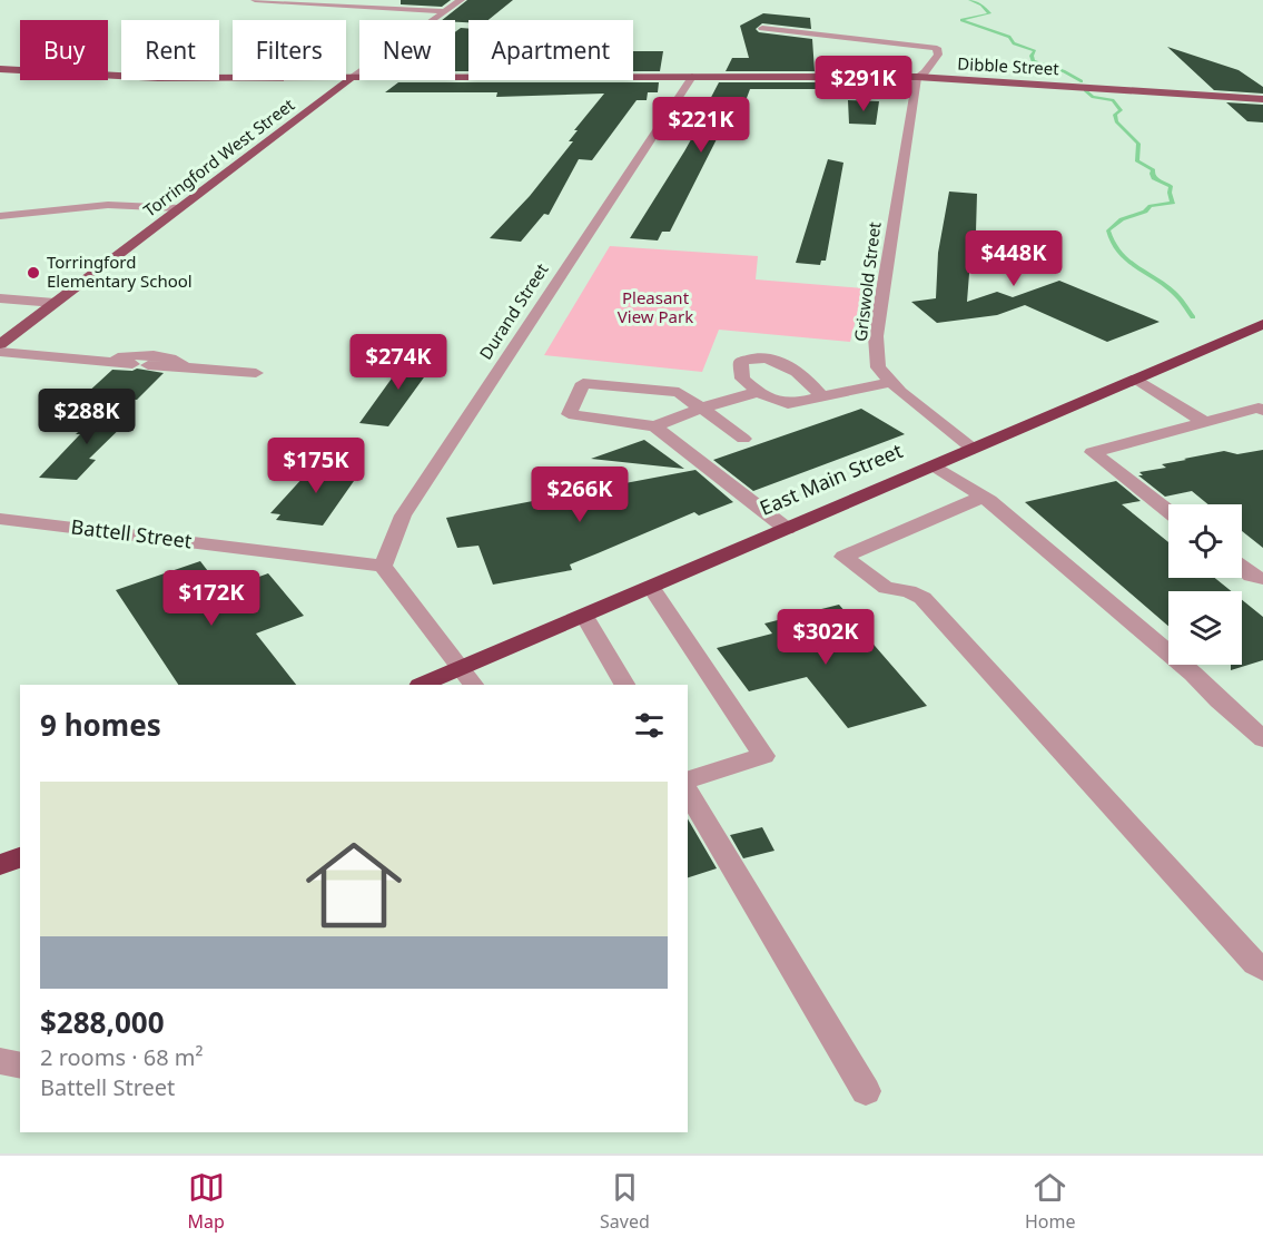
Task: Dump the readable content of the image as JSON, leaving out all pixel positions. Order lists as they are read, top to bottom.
{
  "streets": {
    "highway": ["East Main Street"],
    "main road": ["Dibble Street", "Torringford West Street"],
    "street": ["Griswold Street", "Durand Street", "Battell Street"]
  },
  "crossings": [
    ["Dibble Street", "Torringford West Street"],
    ["Dibble Street", "Griswold Street"],
    ["Dibble Street", "Durand Street"],
    ["Griswold Street", "East Main Street"],
    ["Durand Street", "Battell Street"]
  ],
  "parks": ["Pleasant View Park"],
  "places": ["Torringford Elementary School"],
  "page": {
    "chip": [
      "Buy",
      "Rent",
      "Filters",
      "New",
      "Apartment"
    ],
    "price": [
      "$291K",
      "$221K",
      "$448K",
      "$274K",
      "$288K",
      "$175K",
      "$266K",
      "$172K",
      "$302K"
    ],
    "heading": "9 homes",
    "list": [
      {
        "name": "$288,000",
        "note": "2 rooms · 68 m² · Battell Street"
      }
    ],
    "tabs": ["Map", "Saved", "Home"]
  }
}
